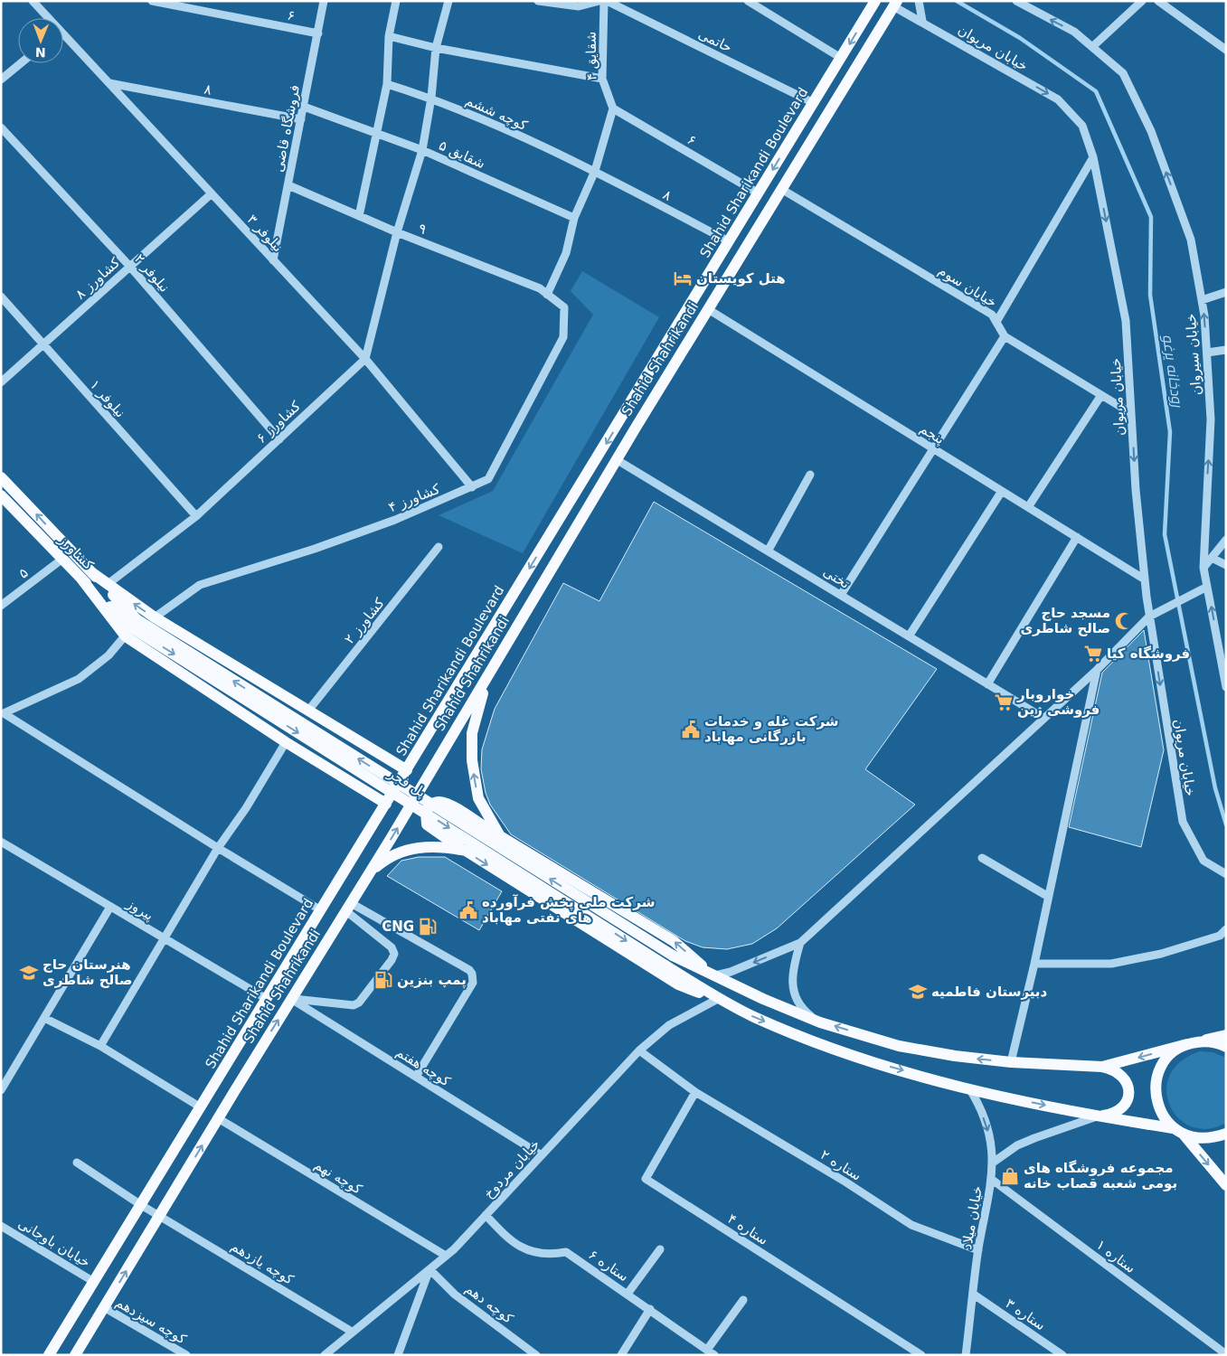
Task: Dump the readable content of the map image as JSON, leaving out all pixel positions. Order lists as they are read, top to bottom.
{
  "streets": {
    "main road": [
      "Shahid Sharikandi Boulevard",
      "Shahid Shahrikandi",
      "کشاورز",
      "پل فجر"
    ],
    "street": [
      "۶",
      "حاتمی",
      "خیابان مریوان",
      "شقایق ۴",
      "۸",
      "کوچه ششم",
      "فروشگاه قاضی",
      "شقایق ۵",
      "۹",
      "نیلوفر ۳",
      "نیلوفر ۲",
      "کشاورز ۸",
      "خیابان سوم",
      "خیابان سیروان",
      "نیلوفر ۱",
      "کشاورز ۶",
      "پنجم",
      "کشاورز ۴",
      "۵",
      "تختی",
      "کشاورز ۲",
      "پیروز",
      "کوچه هفتم",
      "ستاره ۲",
      "خیابان مردوخ",
      "کوچه نهم",
      "خیابان میلاد",
      "ستاره ۴",
      "خیابان باوجانی",
      "ستاره ۱",
      "کوچه یازدهم",
      "ستاره ۶",
      "کوچه دهم",
      "ستاره ۳",
      "کوچه سیزدهم"
    ]
  },
  "crossings": [
    ["۶", "شقایق ۴"],
    ["۶", "فروشگاه قاضی"],
    ["۶", "Shahid Sharikandi Boulevard"],
    ["حاتمی", "شقایق ۴"],
    ["حاتمی", "Shahid Sharikandi Boulevard"],
    ["خیابان مریوان", "خیابان سوم"],
    ["خیابان مریوان", "Shahid Shahrikandi"],
    ["خیابان مریوان", "پنجم"],
    ["۸", "کوچه ششم"],
    ["۸", "فروشگاه قاضی"],
    ["۸", "Shahid Sharikandi Boulevard"],
    ["۸", "نیلوفر ۳"],
    ["فروشگاه قاضی", "شقایق ۵"],
    ["فروشگاه قاضی", "۹"],
    ["فروشگاه قاضی", "نیلوفر ۳"],
    ["Shahid Sharikandi Boulevard", "پیروز"],
    ["Shahid Sharikandi Boulevard", "خیابان باوجانی"],
    ["Shahid Sharikandi Boulevard", "کوچه یازدهم"],
    ["۹", "کشاورز ۴"],
    ["نیلوفر ۳", "کشاورز ۸"],
    ["نیلوفر ۳", "کشاورز ۶"],
    ["نیلوفر ۳", "کشاورز ۴"],
    ["نیلوفر ۲", "کشاورز ۸"],
    ["نیلوفر ۲", "کشاورز ۶"],
    ["کشاورز ۸", "نیلوفر ۱"],
    ["خیابان سوم", "Shahid Shahrikandi"],
    ["Shahid Shahrikandi", "پنجم"],
    ["Shahid Shahrikandi", "تختی"],
    ["Shahid Shahrikandi", "کوچه هفتم"],
    ["Shahid Shahrikandi", "کوچه نهم"],
    ["Shahid Shahrikandi", "کوچه یازدهم"],
    ["Shahid Shahrikandi", "کوچه سیزدهم"],
    ["نیلوفر ۱", "کشاورز ۶"],
    ["کشاورز", "۵"],
    ["کشاورز", "پل فجر"],
    ["کوچه هفتم", "خیابان مردوخ"],
    ["ستاره ۲", "خیابان مردوخ"],
    ["ستاره ۲", "خیابان میلاد"],
    ["ستاره ۲", "ستاره ۴"],
    ["خیابان مردوخ", "کوچه نهم"],
    ["خیابان مردوخ", "کوچه یازدهم"],
    ["خیابان مردوخ", "ستاره ۶"],
    ["خیابان مردوخ", "کوچه دهم"],
    ["خیابان میلاد", "ستاره ۱"],
    ["خیابان میلاد", "ستاره ۳"]
  ],
  "one_way": [
    "خیابان مریوان",
    "Shahid Sharikandi Boulevard",
    "خیابان سیروان",
    "Shahid Shahrikandi"
  ],
  "water": ["رودخانه یرغو"],
  "places": {
    "hotel": ["هتل کویستان"],
    "mosque": ["مسجد حاج صالح شاطری"],
    "supermarket": ["فروشگاه کیا", "خواروبار فروشی ژین"],
    "public building": ["شرکت غله و خدمات بازرگانی مهاباد", "شرکت ملی پخش فرآورده های نفتی مهاباد"],
    "fuel station": ["CNG", "پمپ بنزین"],
    "school or university": ["هنرستان حاج صالح شاطری", "دبیرستان فاطمیه"],
    "shop": ["مجموعه فروشگاه های بومی شعبه قصاب خانه"]
  },
  "north": "bottom"
}
